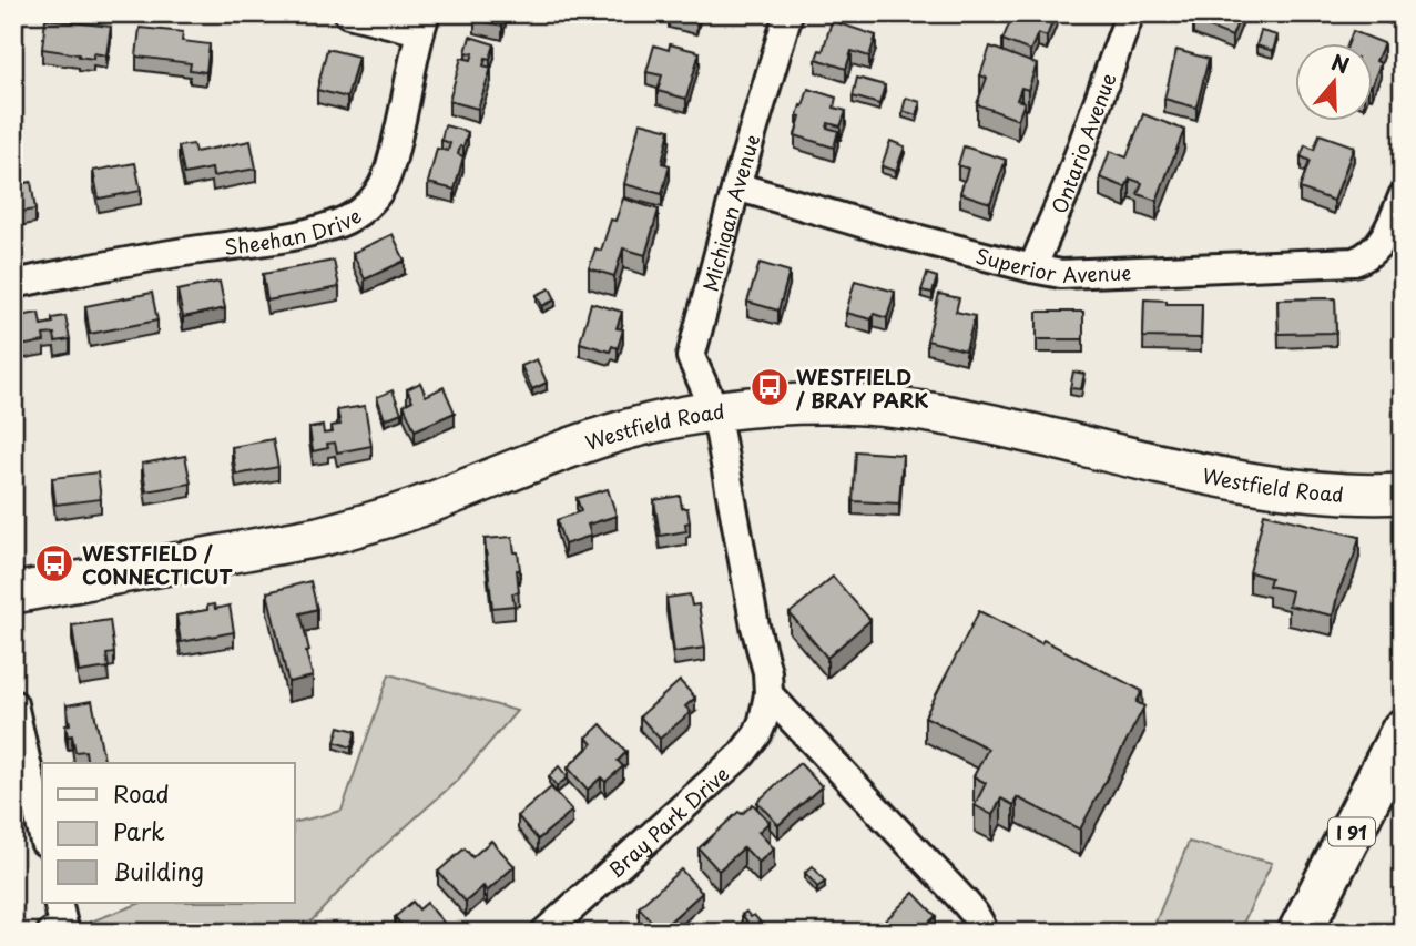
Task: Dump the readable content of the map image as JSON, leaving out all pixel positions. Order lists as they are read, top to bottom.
{
  "streets": {
    "highway": ["I 91"],
    "main road": ["Westfield Road"],
    "street": [
      "Ontario Avenue",
      "Michigan Avenue",
      "Sheehan Drive",
      "Superior Avenue",
      "Bray Park Drive"
    ]
  },
  "crossings": [
    ["Ontario Avenue", "Superior Avenue"],
    ["Michigan Avenue", "Superior Avenue"],
    ["Michigan Avenue", "Westfield Road"],
    ["Michigan Avenue", "Bray Park Drive"],
    ["Westfield Road", "Bray Park Drive"]
  ],
  "places": {
    "bus stop": ["WESTFIELD / BRAY PARK", "WESTFIELD / CONNECTICUT"]
  },
  "legend": ["Road", "Park", "Building"],
  "north": "top"
}
